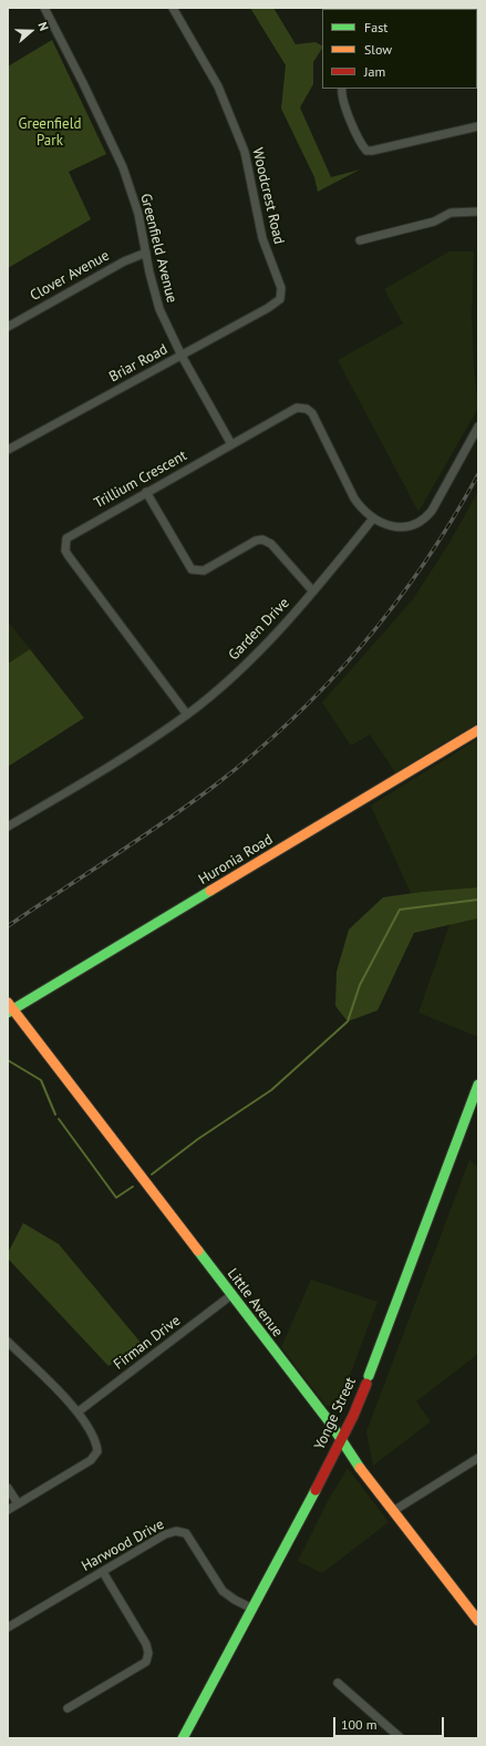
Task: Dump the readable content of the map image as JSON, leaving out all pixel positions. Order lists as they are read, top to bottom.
{
  "streets": {
    "main road": ["Huronia Road", "Little Avenue", "Yonge Street"],
    "street": [
      "Woodcrest Road",
      "Greenfield Avenue",
      "Clover Avenue",
      "Briar Road",
      "Trillium Crescent",
      "Garden Drive",
      "Firman Drive",
      "Harwood Drive"
    ]
  },
  "crossings": [
    ["Woodcrest Road", "Briar Road"],
    ["Greenfield Avenue", "Clover Avenue"],
    ["Greenfield Avenue", "Briar Road"],
    ["Greenfield Avenue", "Trillium Crescent"],
    ["Trillium Crescent", "Garden Drive"],
    ["Huronia Road", "Little Avenue"],
    ["Little Avenue", "Firman Drive"],
    ["Little Avenue", "Yonge Street"],
    ["Yonge Street", "Harwood Drive"]
  ],
  "parks": ["Greenfield Park"],
  "legend": ["Fast", "Slow", "Jam"],
  "scale_bar": "100 m",
  "north": "right"
}
